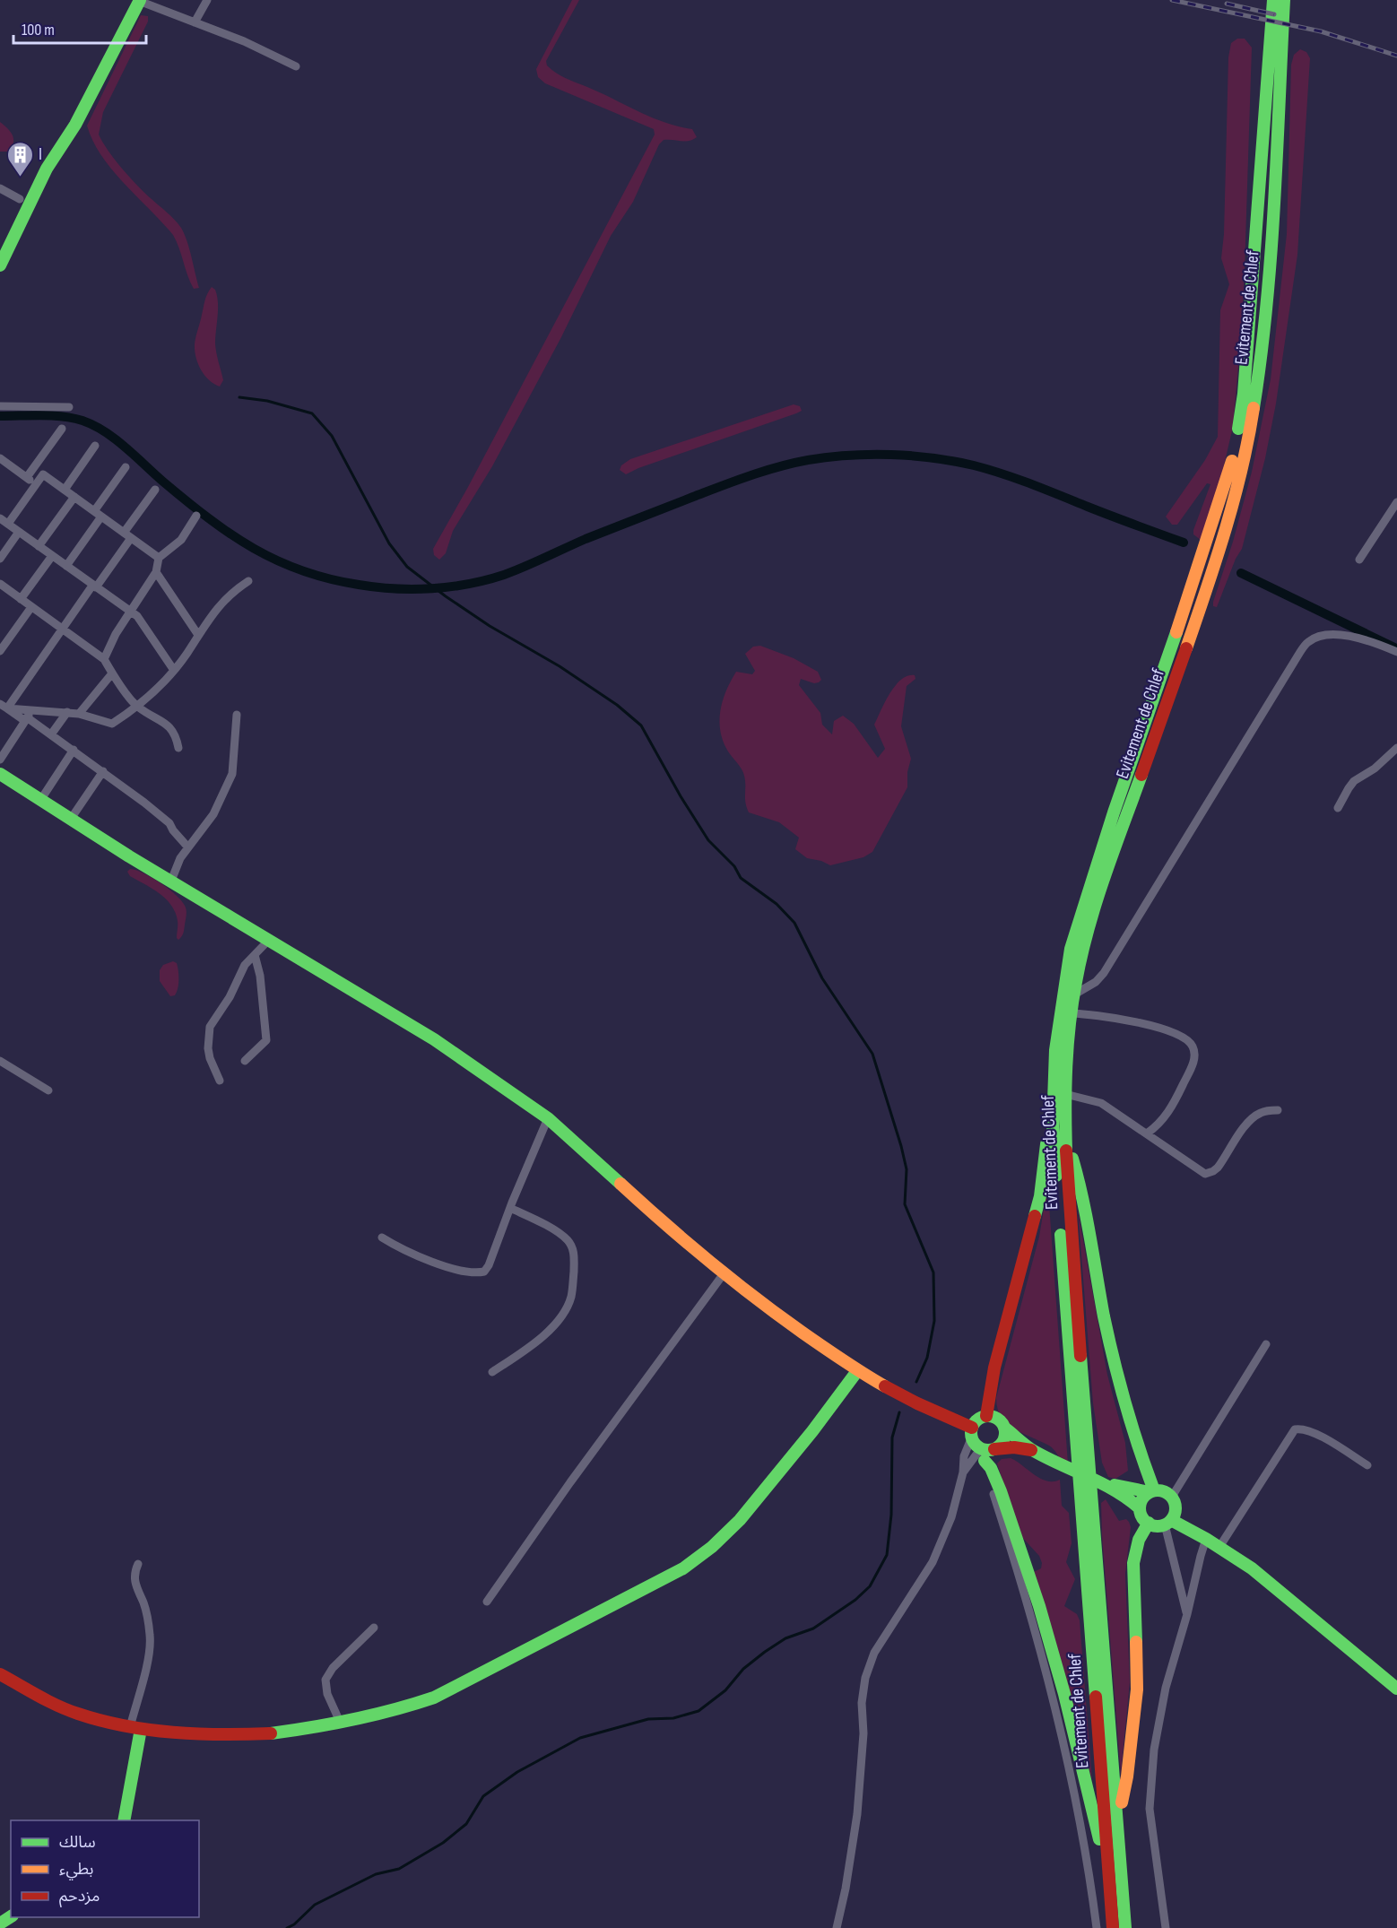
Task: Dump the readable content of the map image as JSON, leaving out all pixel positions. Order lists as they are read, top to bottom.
{
  "streets": {
    "main road": ["Evitement de Chlef"]
  },
  "places": {
    "building": ["I"]
  },
  "legend": ["سالك", "بطيء", "مزدحم"],
  "scale_bar": "100 m"
}
